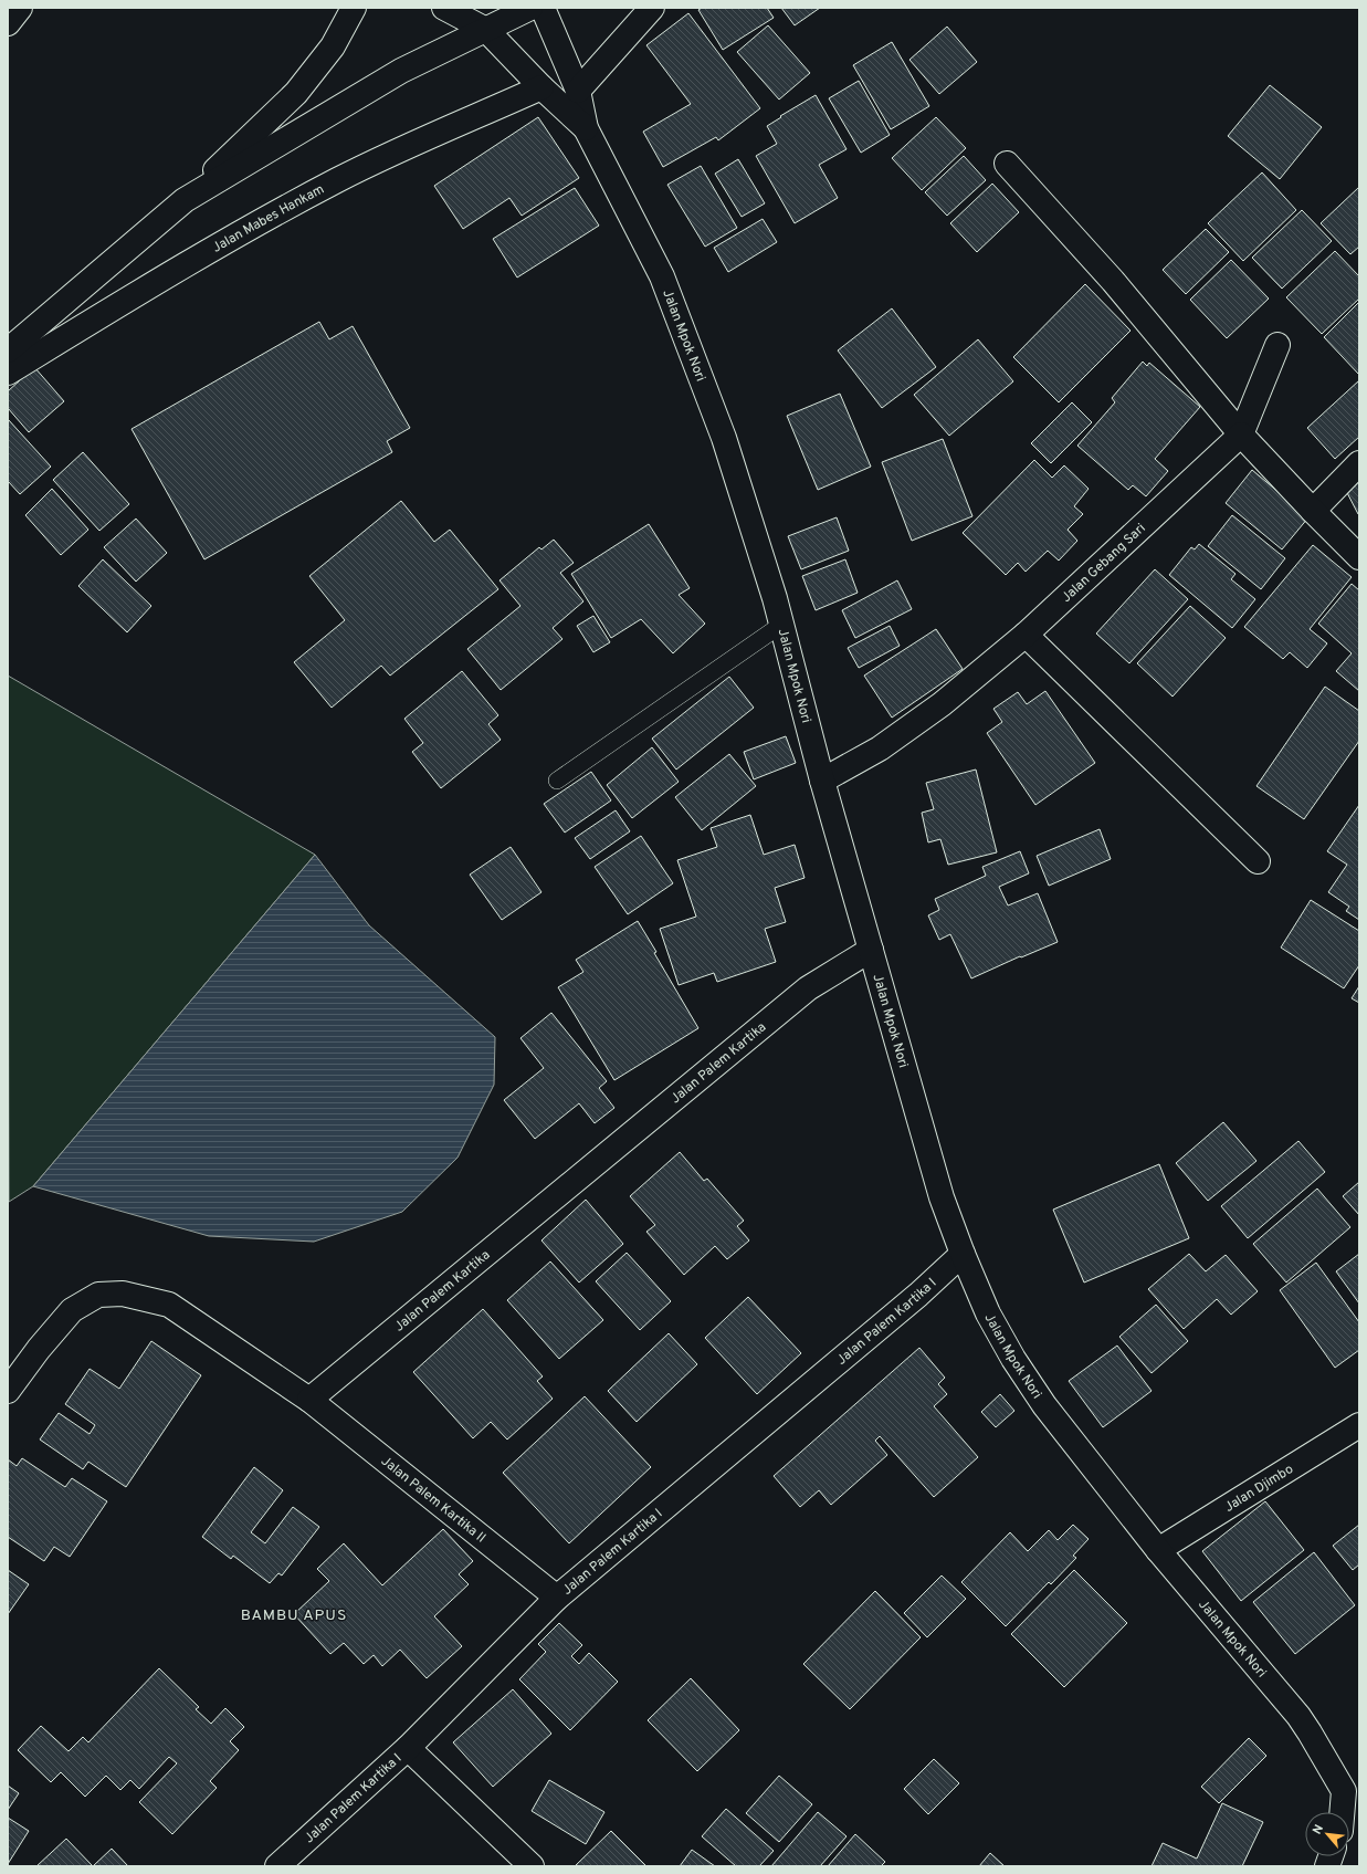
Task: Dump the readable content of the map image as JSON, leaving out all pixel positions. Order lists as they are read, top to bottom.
{
  "streets": {
    "main road": [
      "Jalan Mabes Hankam",
      "Jalan Mpok Nori",
      "Jalan Gebang Sari",
      "Jalan Palem Kartika",
      "Jalan Palem Kartika I",
      "Jalan Djimbo",
      "Jalan Palem Kartika II"
    ]
  },
  "crossings": [
    ["Jalan Mabes Hankam", "Jalan Mpok Nori"],
    ["Jalan Mpok Nori", "Jalan Gebang Sari"],
    ["Jalan Mpok Nori", "Jalan Palem Kartika"],
    ["Jalan Mpok Nori", "Jalan Palem Kartika I"],
    ["Jalan Mpok Nori", "Jalan Djimbo"],
    ["Jalan Palem Kartika", "Jalan Palem Kartika II"],
    ["Jalan Palem Kartika I", "Jalan Palem Kartika II"]
  ],
  "districts": ["BAMBU APUS"],
  "north": "top left"
}
